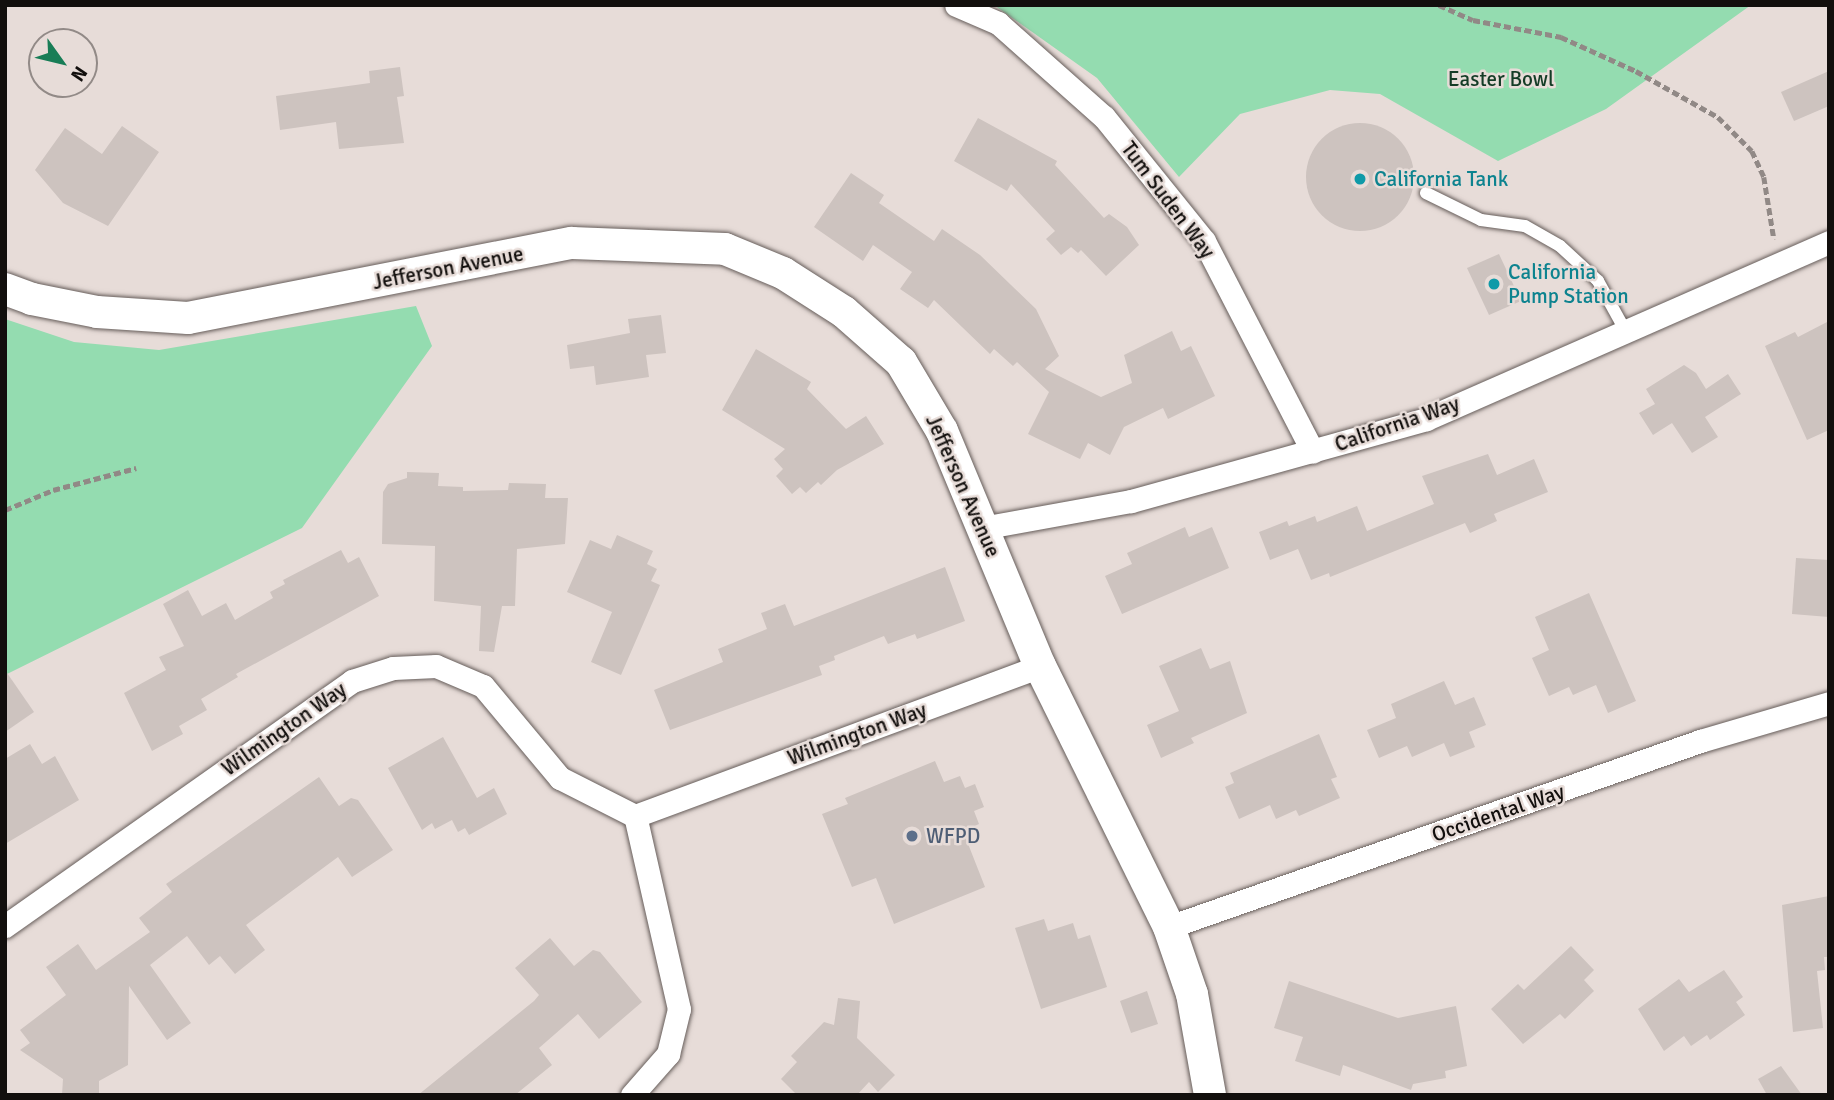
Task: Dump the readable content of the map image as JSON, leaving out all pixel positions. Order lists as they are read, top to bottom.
{
  "streets": {
    "street": [
      "Tum Suden Way",
      "Jefferson Avenue",
      "California Way",
      "Wilmington Way",
      "Occidental Way"
    ]
  },
  "crossings": [
    ["Tum Suden Way", "California Way"],
    ["Jefferson Avenue", "California Way"],
    ["Jefferson Avenue", "Wilmington Way"],
    ["Jefferson Avenue", "Occidental Way"]
  ],
  "parks": ["Easter Bowl"],
  "places": ["California Tank", "California Pump Station", "WFPD"],
  "north": "bottom right"
}
